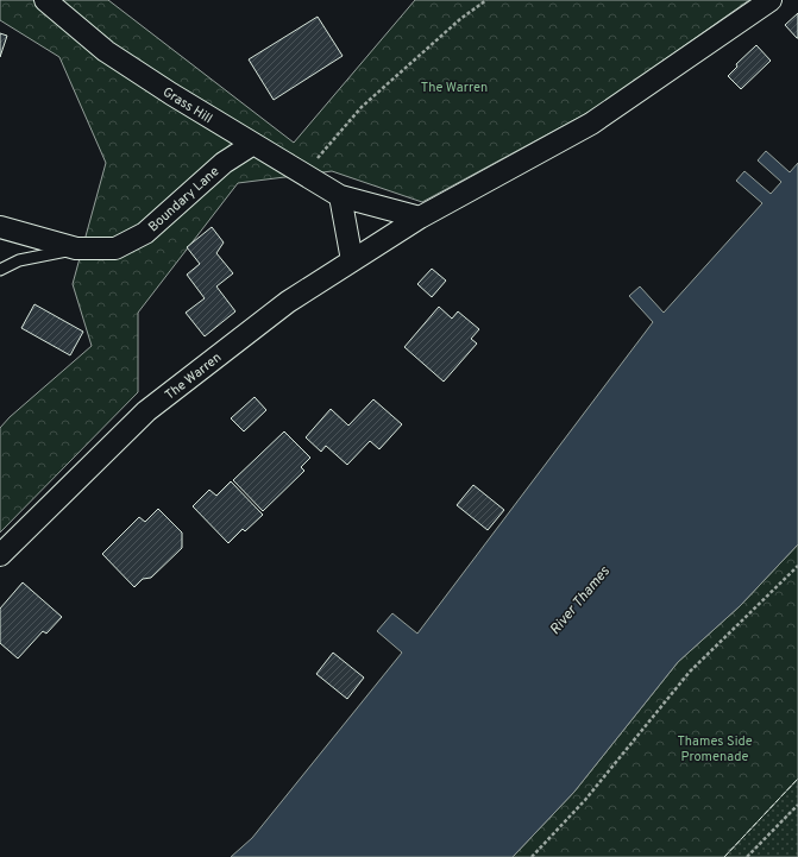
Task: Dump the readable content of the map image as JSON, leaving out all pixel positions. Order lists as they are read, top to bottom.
{
  "streets": {
    "street": ["Grass Hill", "Boundary Lane", "The Warren"]
  },
  "crossings": [
    ["Grass Hill", "Boundary Lane"],
    ["Grass Hill", "The Warren"]
  ],
  "water": ["River Thames"],
  "parks": ["The Warren", "Thames Side Promenade"]
}
